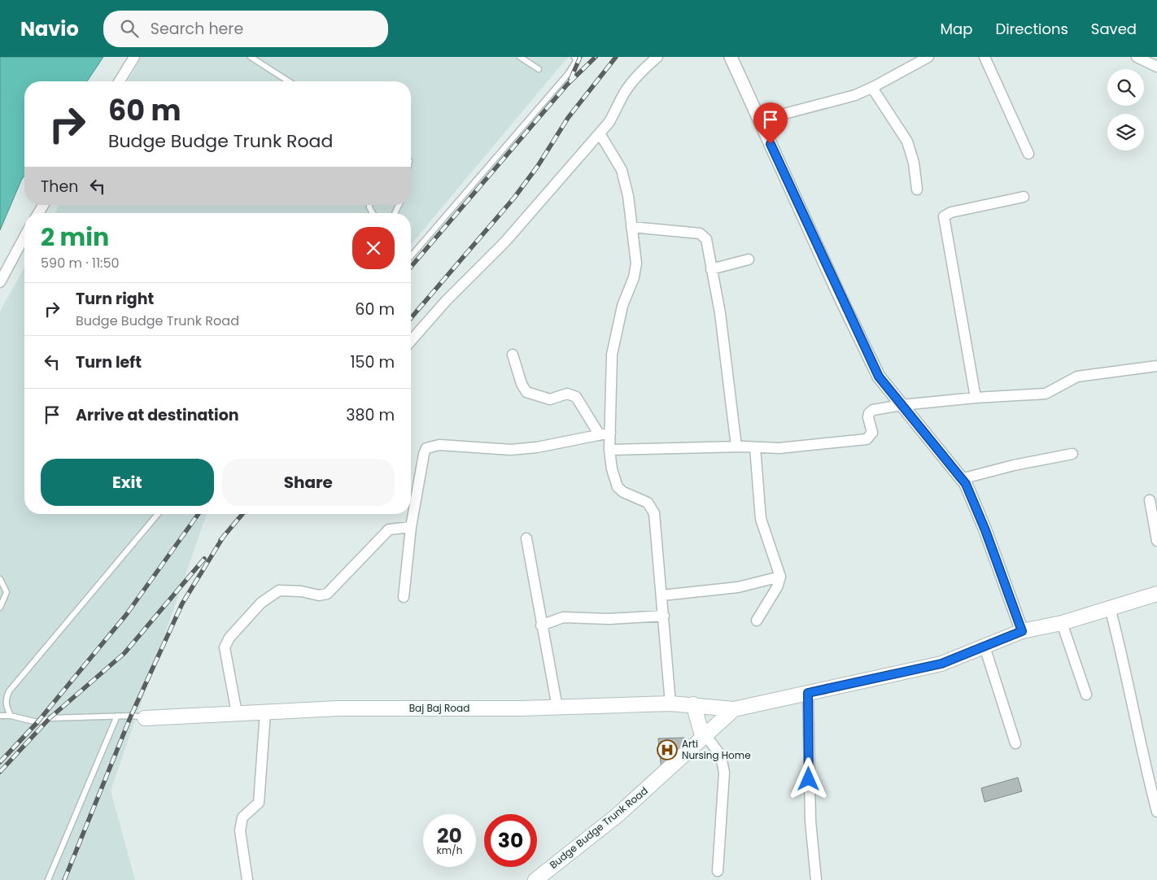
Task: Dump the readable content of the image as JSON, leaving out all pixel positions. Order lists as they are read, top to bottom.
{
  "streets": {
    "main road": ["Baj Baj Road", "Budge Budge Trunk Road"]
  },
  "crossings": [
    ["Baj Baj Road", "Budge Budge Trunk Road"]
  ],
  "places": {
    "hospital": ["Arti Nursing Home"]
  },
  "page": {
    "header": "Navio",
    "search": "Search here",
    "nav": ["Map", "Directions", "Saved"],
    "turn": ["60 m", "Budge Budge Trunk Road"],
    "then": "Then",
    "heading": ["2 min", "590 m · 11:50"],
    "list": [
      {
        "name": "Turn right",
        "note": "Budge Budge Trunk Road",
        "value": "60 m"
      },
      {
        "name": "Turn left",
        "value": "150 m"
      },
      {
        "name": "Arrive at destination",
        "value": "380 m"
      }
    ],
    "buttons": ["Exit", "Share"],
    "speed": "20 km/h",
    "limit": "30"
  }
}
